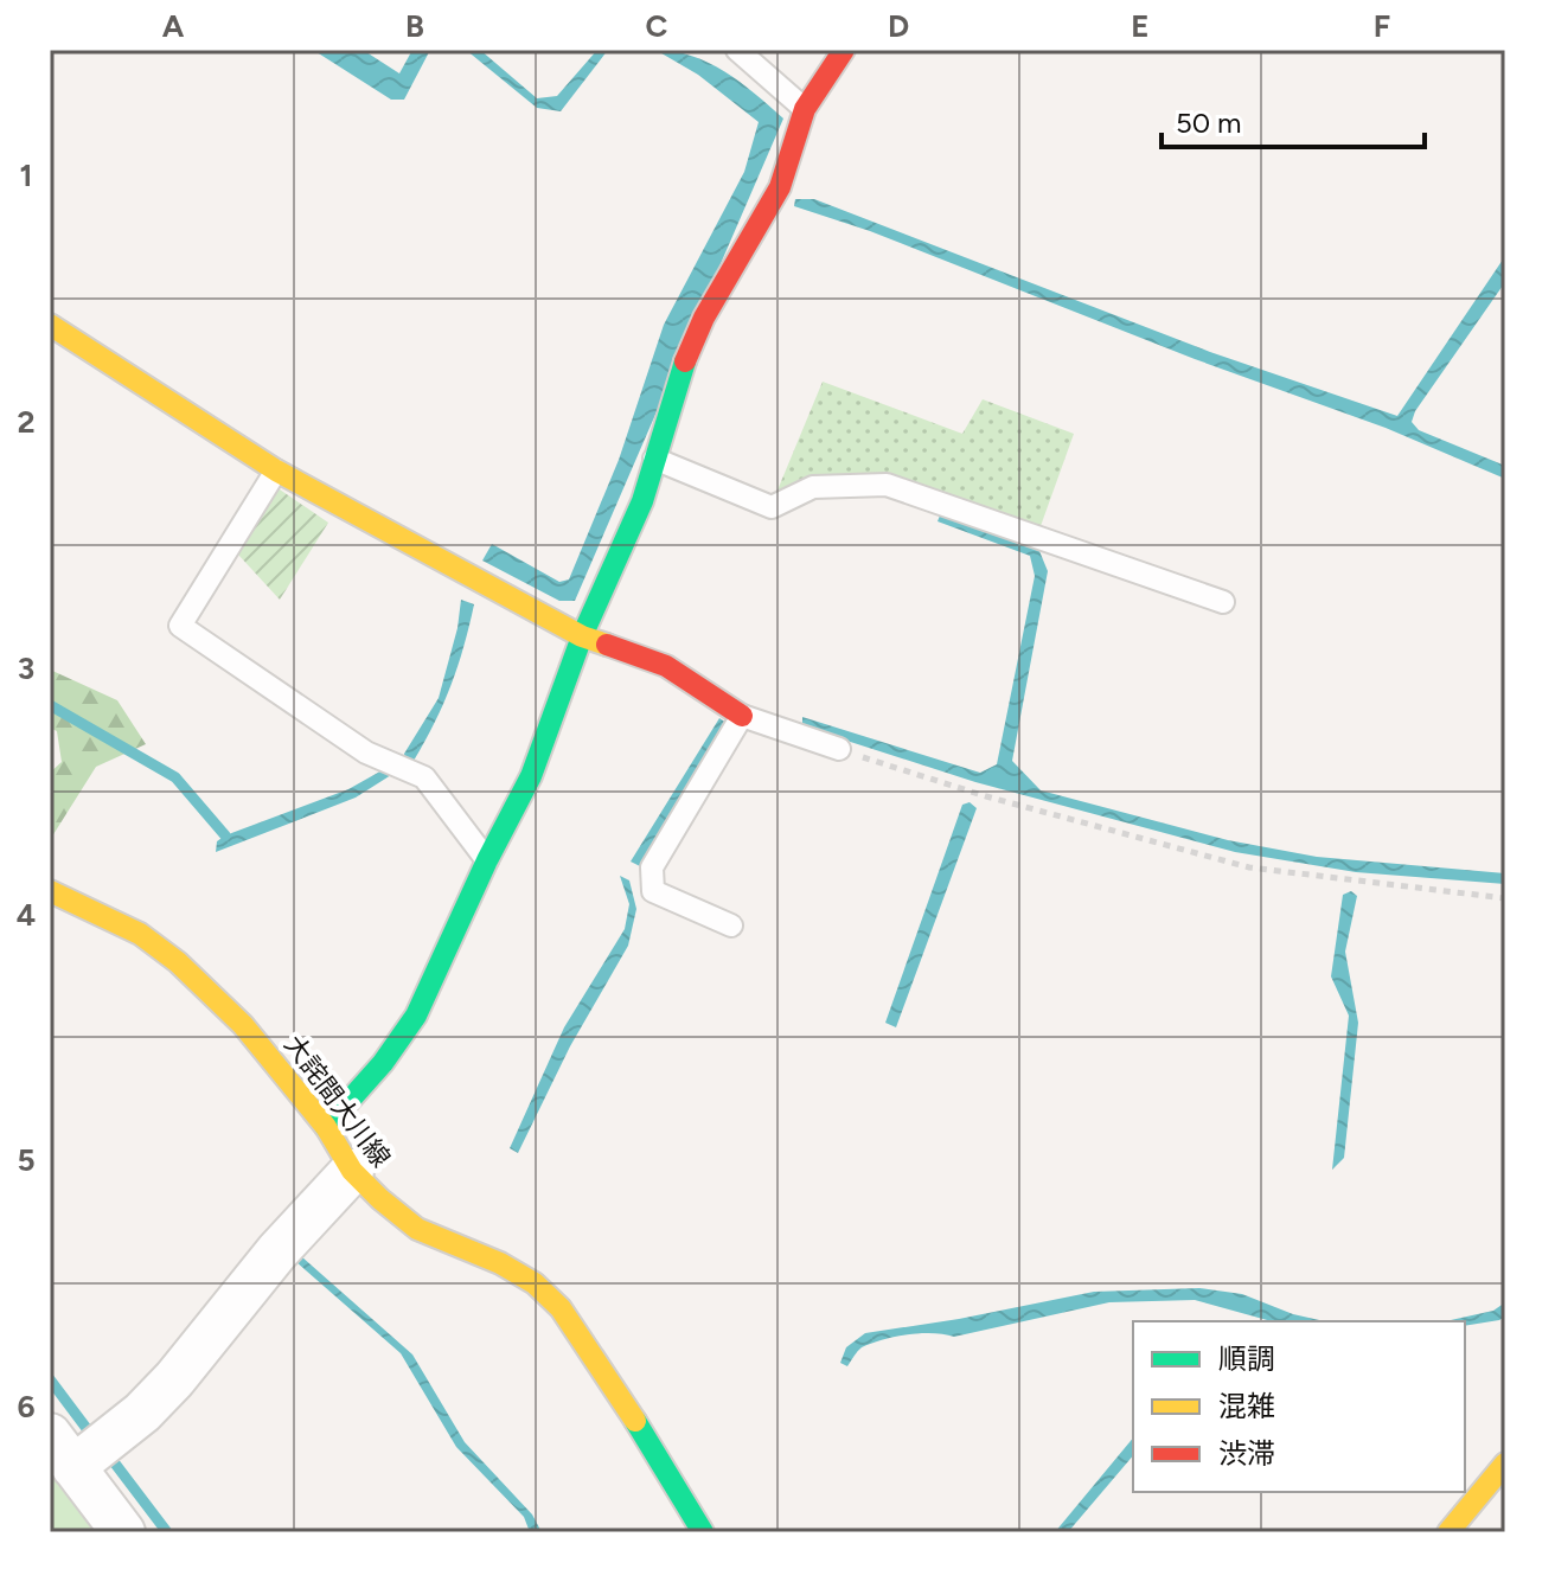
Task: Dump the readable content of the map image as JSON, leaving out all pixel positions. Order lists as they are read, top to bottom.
{
  "streets": {
    "street": ["大詫間大川線"]
  },
  "legend": ["順調", "混雑", "渋滞"],
  "scale_bar": "50 m",
  "grid": {
    "columns": [
      "A",
      "B",
      "C",
      "D",
      "E",
      "F"
    ],
    "rows": [
      "1",
      "2",
      "3",
      "4",
      "5",
      "6"
    ]
  }
}
